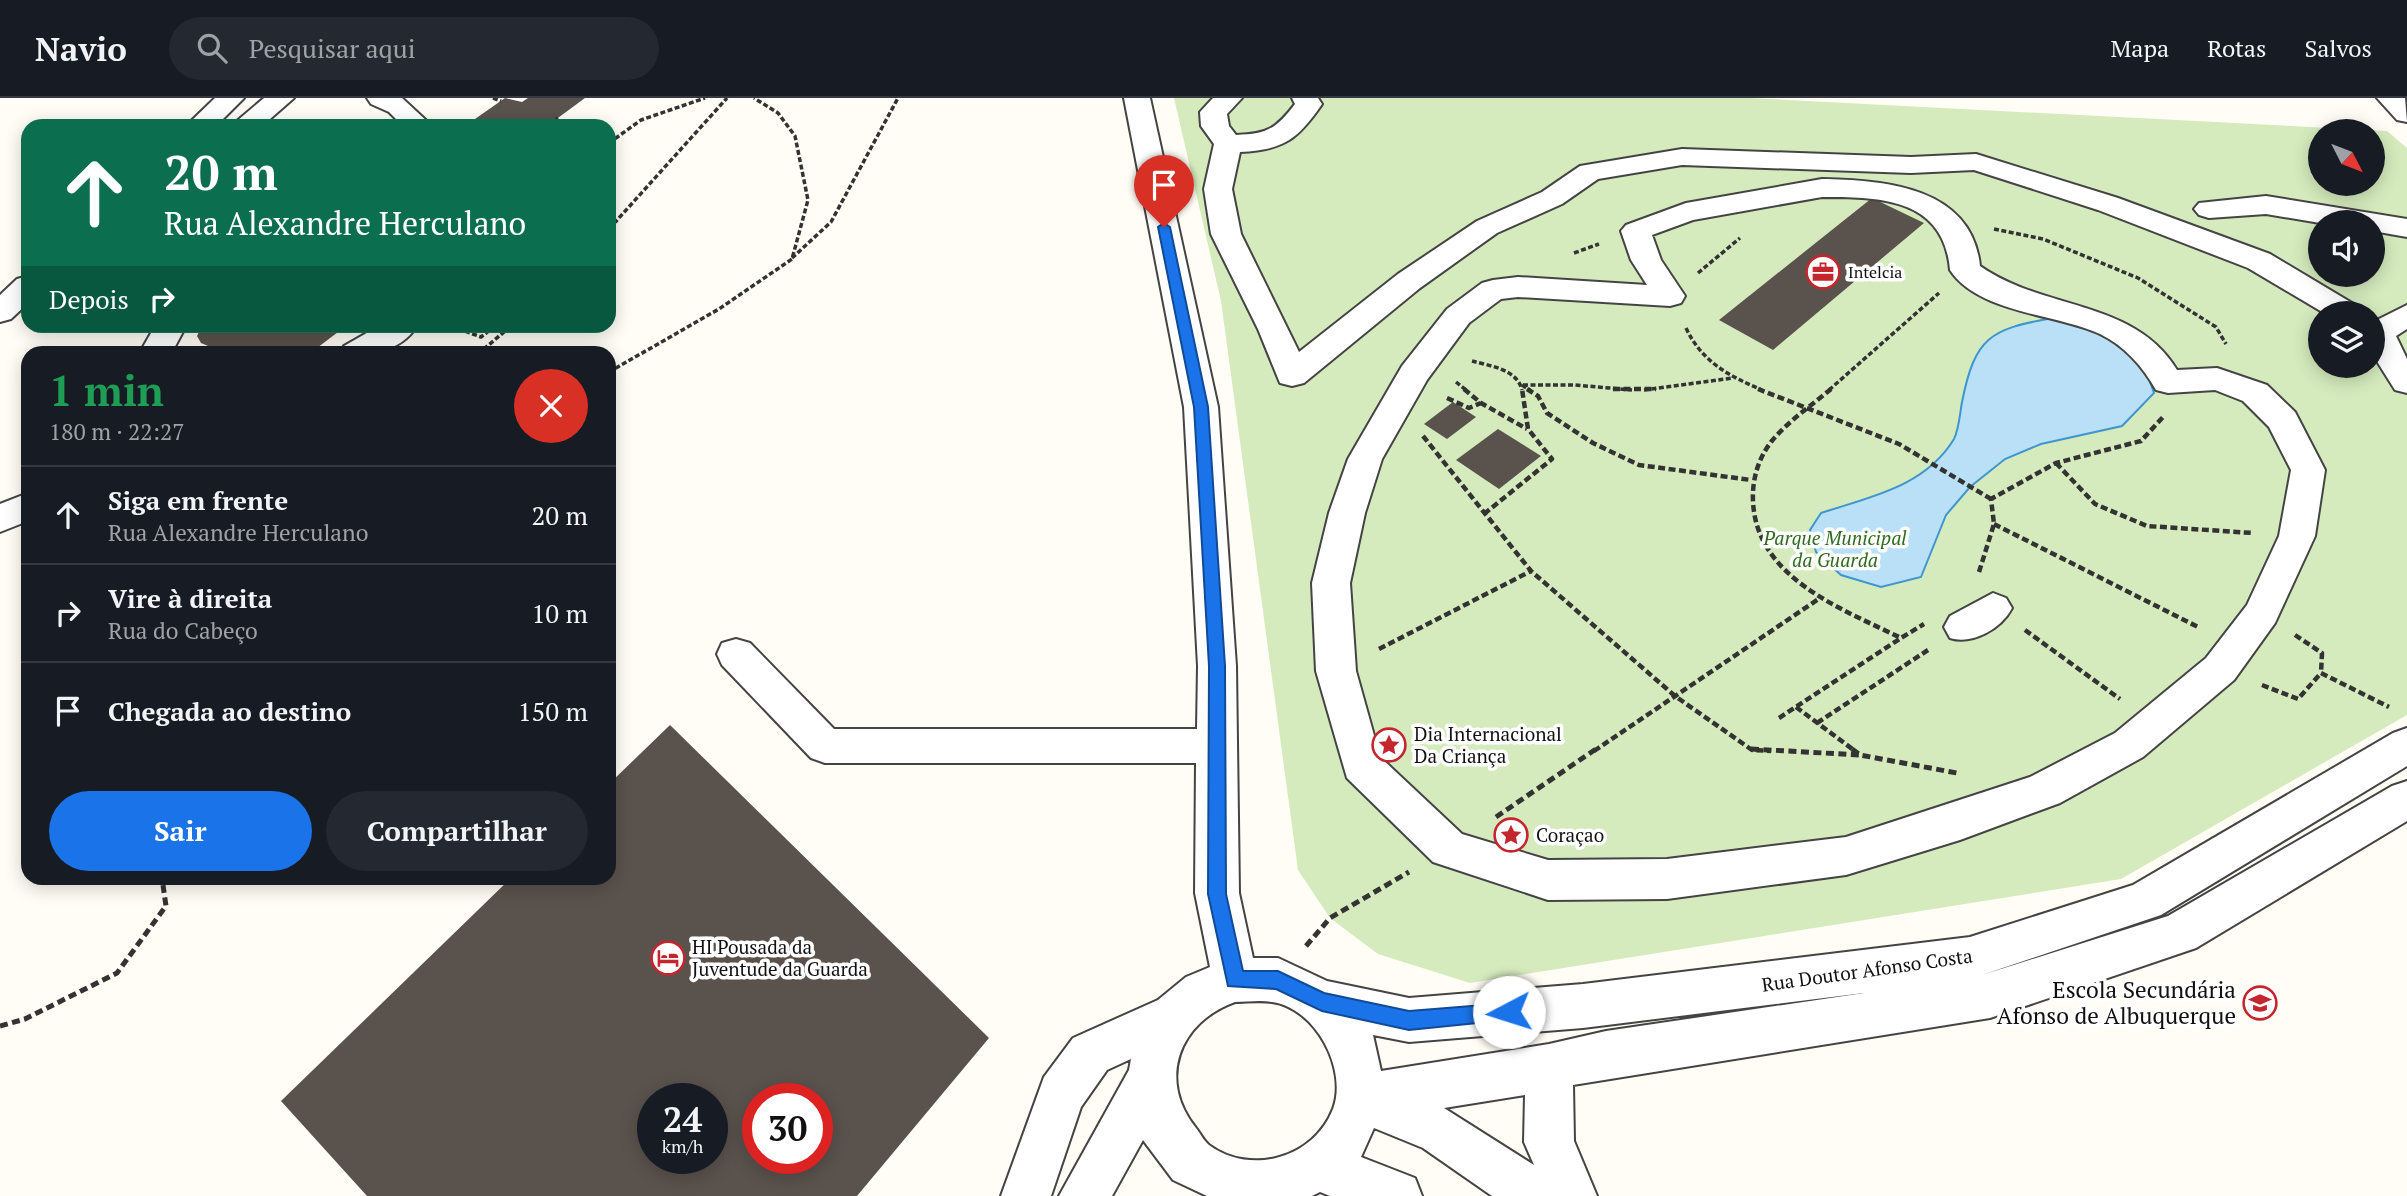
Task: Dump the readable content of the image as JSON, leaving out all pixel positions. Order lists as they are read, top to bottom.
{
  "streets": {
    "street": ["Rua Doutor Afonso Costa"]
  },
  "parks": ["Parque Municipal da Guarda"],
  "places": {
    "office": ["Intelcia"],
    "place": ["Dia Internacional Da Criança", "Coraçao"],
    "hotel": ["HI Pousada da Juventude da Guarda"],
    "school or university": ["Escola Secundária Afonso de Albuquerque"]
  },
  "north": "bottom right",
  "page": {
    "header": "Navio",
    "search": "Pesquisar aqui",
    "nav": ["Mapa", "Rotas", "Salvos"],
    "turn": ["20 m", "Rua Alexandre Herculano"],
    "then": "Depois",
    "heading": ["1 min", "180 m · 22:27"],
    "list": [
      {
        "name": "Siga em frente",
        "note": "Rua Alexandre Herculano",
        "value": "20 m"
      },
      {
        "name": "Vire à direita",
        "note": "Rua do Cabeço",
        "value": "10 m"
      },
      {
        "name": "Chegada ao destino",
        "value": "150 m"
      }
    ],
    "buttons": ["Sair", "Compartilhar"],
    "speed": "24 km/h",
    "limit": "30"
  }
}
